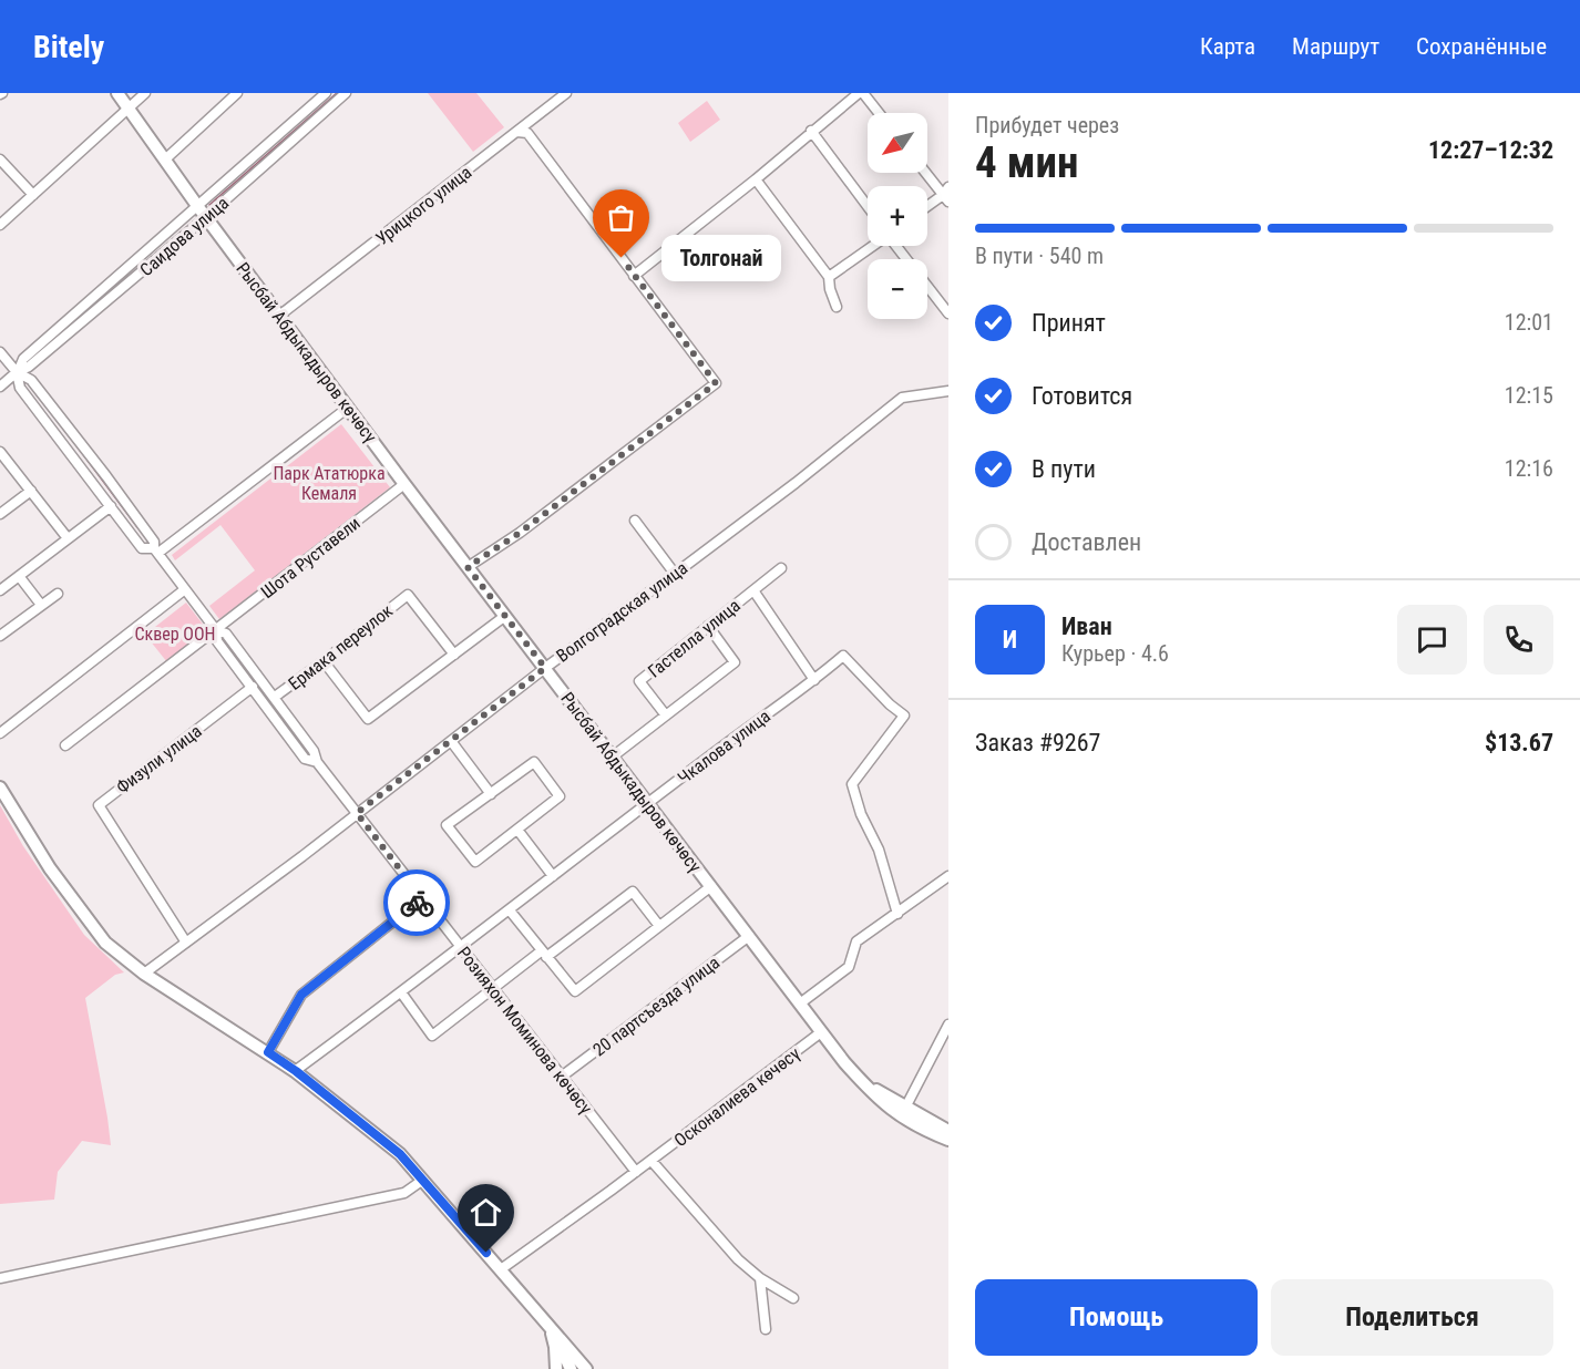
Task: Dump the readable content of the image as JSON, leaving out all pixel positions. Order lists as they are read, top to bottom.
{
  "streets": {
    "main road": ["Рысбай Абдыкадыров көчөсү"],
    "street": [
      "Урицкого улица",
      "Саидова улица",
      "Шота Руставели",
      "Волгоградская улица",
      "Гастелла улица",
      "Ермака переулок",
      "Чкалова улица",
      "Физули улица",
      "20 партсъезда улица",
      "Розияхон Моминова көчөсү",
      "Осконалиева көчөсү"
    ]
  },
  "crossings": [
    ["Урицкого улица", "Рысбай Абдыкадыров көчөсү"],
    ["Саидова улица", "Рысбай Абдыкадыров көчөсү"],
    ["Саидова улица", "Розияхон Моминова көчөсү"],
    ["Рысбай Абдыкадыров көчөсү", "Шота Руставели"],
    ["Рысбай Абдыкадыров көчөсү", "Волгоградская улица"],
    ["Рысбай Абдыкадыров көчөсү", "Чкалова улица"],
    ["Рысбай Абдыкадыров көчөсү", "20 партсъезда улица"],
    ["Рысбай Абдыкадыров көчөсү", "Осконалиева көчөсү"],
    ["Шота Руставели", "Розияхон Моминова көчөсү"],
    ["Волгоградская улица", "Физули улица"],
    ["Волгоградская улица", "Розияхон Моминова көчөсү"],
    ["Ермака переулок", "Розияхон Моминова көчөсү"],
    ["Чкалова улица", "Розияхон Моминова көчөсү"],
    ["Физули улица", "Розияхон Моминова көчөсү"],
    ["20 партсъезда улица", "Розияхон Моминова көчөсү"],
    ["Розияхон Моминова көчөсү", "Осконалиева көчөсү"]
  ],
  "parks": ["Парк Ататюрка Кемаля", "Сквер ООН"],
  "places": ["Толгонай"],
  "north": "bottom left",
  "page": {
    "header": "Bitely",
    "nav": ["Карта", "Маршрут", "Сохранённые"],
    "heading": ["4 мин", "Прибудет через", "12:27–12:32"],
    "panel": [
      "Иван",
      "Курьер · 4.6",
      "Заказ #9267",
      "$13.67"
    ],
    "map_buttons": ["+", "−"],
    "bar": "В пути · 540 m",
    "bubble": "Толгонай",
    "list": [
      ["Принят", "12:01"],
      ["Готовится", "12:15"],
      ["В пути", "12:16"],
      "Доставлен"
    ],
    "round": "И",
    "buttons": ["Помощь", "Поделиться"]
  }
}
